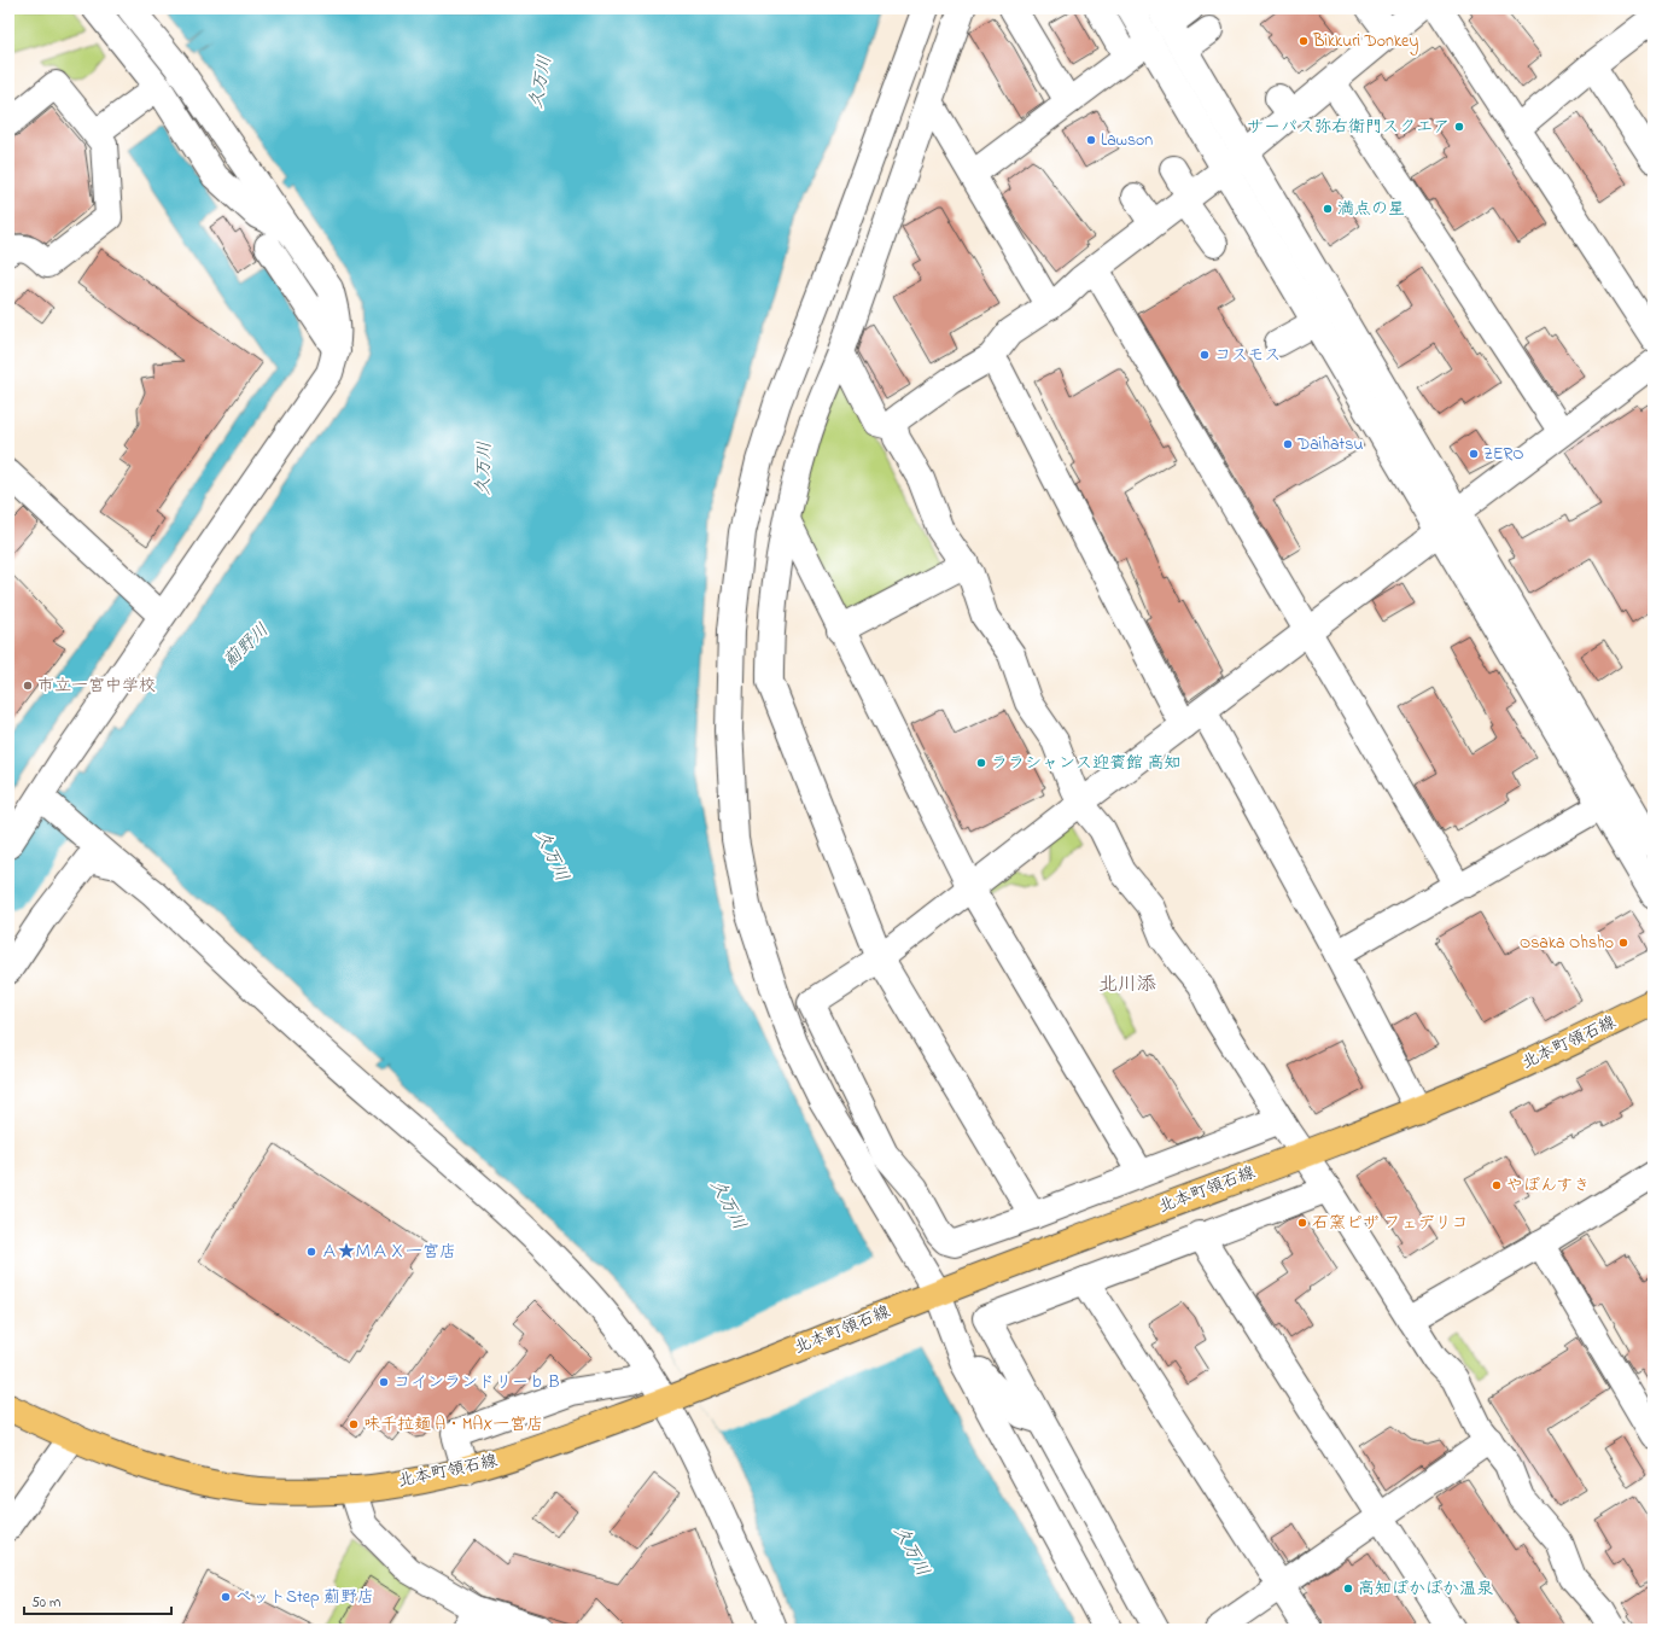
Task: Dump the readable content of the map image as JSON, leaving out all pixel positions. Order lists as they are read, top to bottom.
{
  "streets": {
    "main road": ["北本町領石線"]
  },
  "districts": ["北川添"],
  "water": ["久万川", "薊野川"],
  "places": [
    "Bikkuri Donkey",
    "サーパス弥右衛門スクエア",
    "Lawson",
    "満点の星",
    "コスモス",
    "Daihatsu",
    "ZERO",
    "市立一宮中学校",
    "ララシャンス迎賓館 高知",
    "Osaka Ohsho",
    "やぽんすき",
    "石窯ピザ フェデリコ",
    "Ａ★ＭＡＸ一宮店",
    "コインランドリーｂＢ",
    "味千拉麺 A・MAX一宮店",
    "高知ぽかぽか温泉",
    "ペットStep 薊野店"
  ],
  "scale_bar": "50 m"
}
